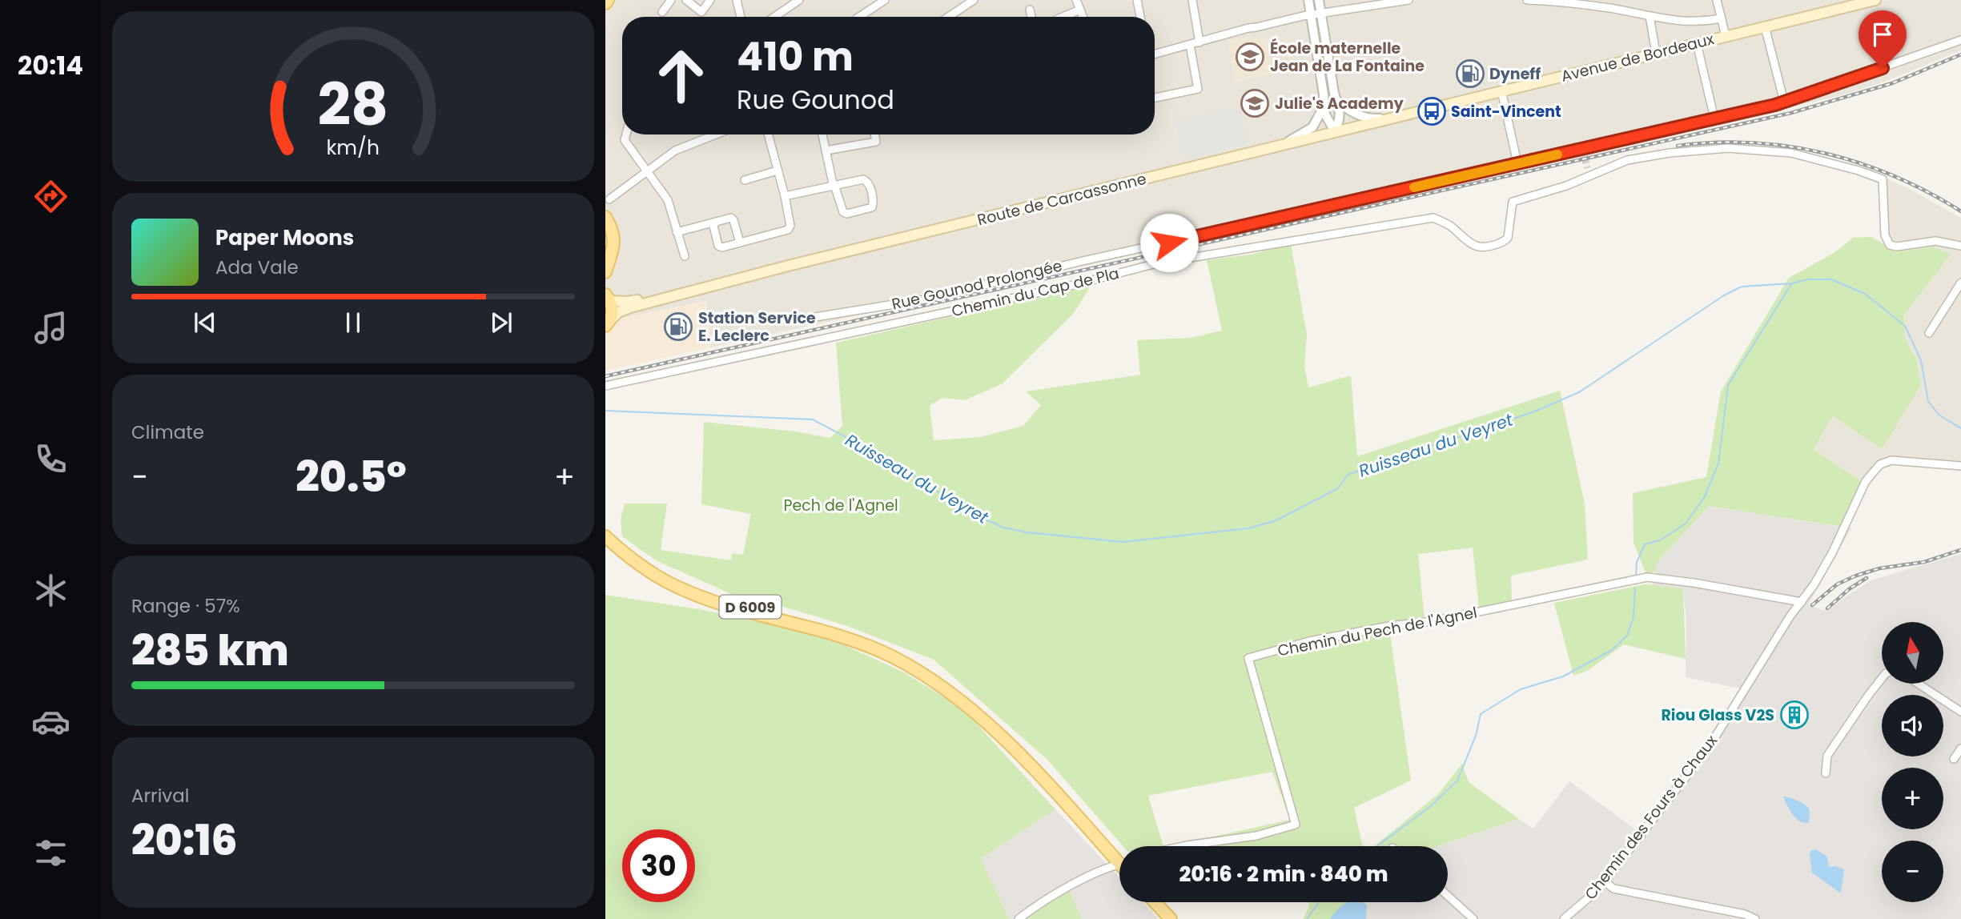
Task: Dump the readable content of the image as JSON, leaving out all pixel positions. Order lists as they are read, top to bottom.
{
  "streets": {
    "main road": ["Avenue de Bordeaux", "Route de Carcassonne", "D 6009"],
    "street": [
      "Rue Gounod Prolongée",
      "Chemin du Cap de Pla",
      "Chemin du Pech de l'Agnel",
      "Chemin des Fours à Chaux"
    ]
  },
  "crossings": [
    ["Avenue de Bordeaux", "Route de Carcassonne"],
    ["Chemin du Pech de l'Agnel", "Chemin des Fours à Chaux"]
  ],
  "water": ["Ruisseau du Veyret"],
  "parks": ["Pech de l'Agnel"],
  "places": {
    "school or university": ["École maternelle Jean de La Fontaine", "Julie's Academy"],
    "fuel station": ["Dyneff", "Station Service E. Leclerc"],
    "bus stop": ["Saint-Vincent"],
    "building": ["Riou Glass V2S"]
  },
  "north": "top",
  "page": {
    "tabs": "20:14",
    "turn": ["410 m", "Rue Gounod"],
    "song": ["Paper Moons", "Ada Vale"],
    "tile": [
      "Climate",
      ["Range · 57%", "285 km"],
      ["Arrival", "20:16"]
    ],
    "heat": ["−", "20.5°", "+"],
    "map_buttons": ["+", "−"],
    "limit": "30",
    "trip": "20:16 · 2 min · 840 m",
    "gauge": ["28", "km/h"]
  }
}
